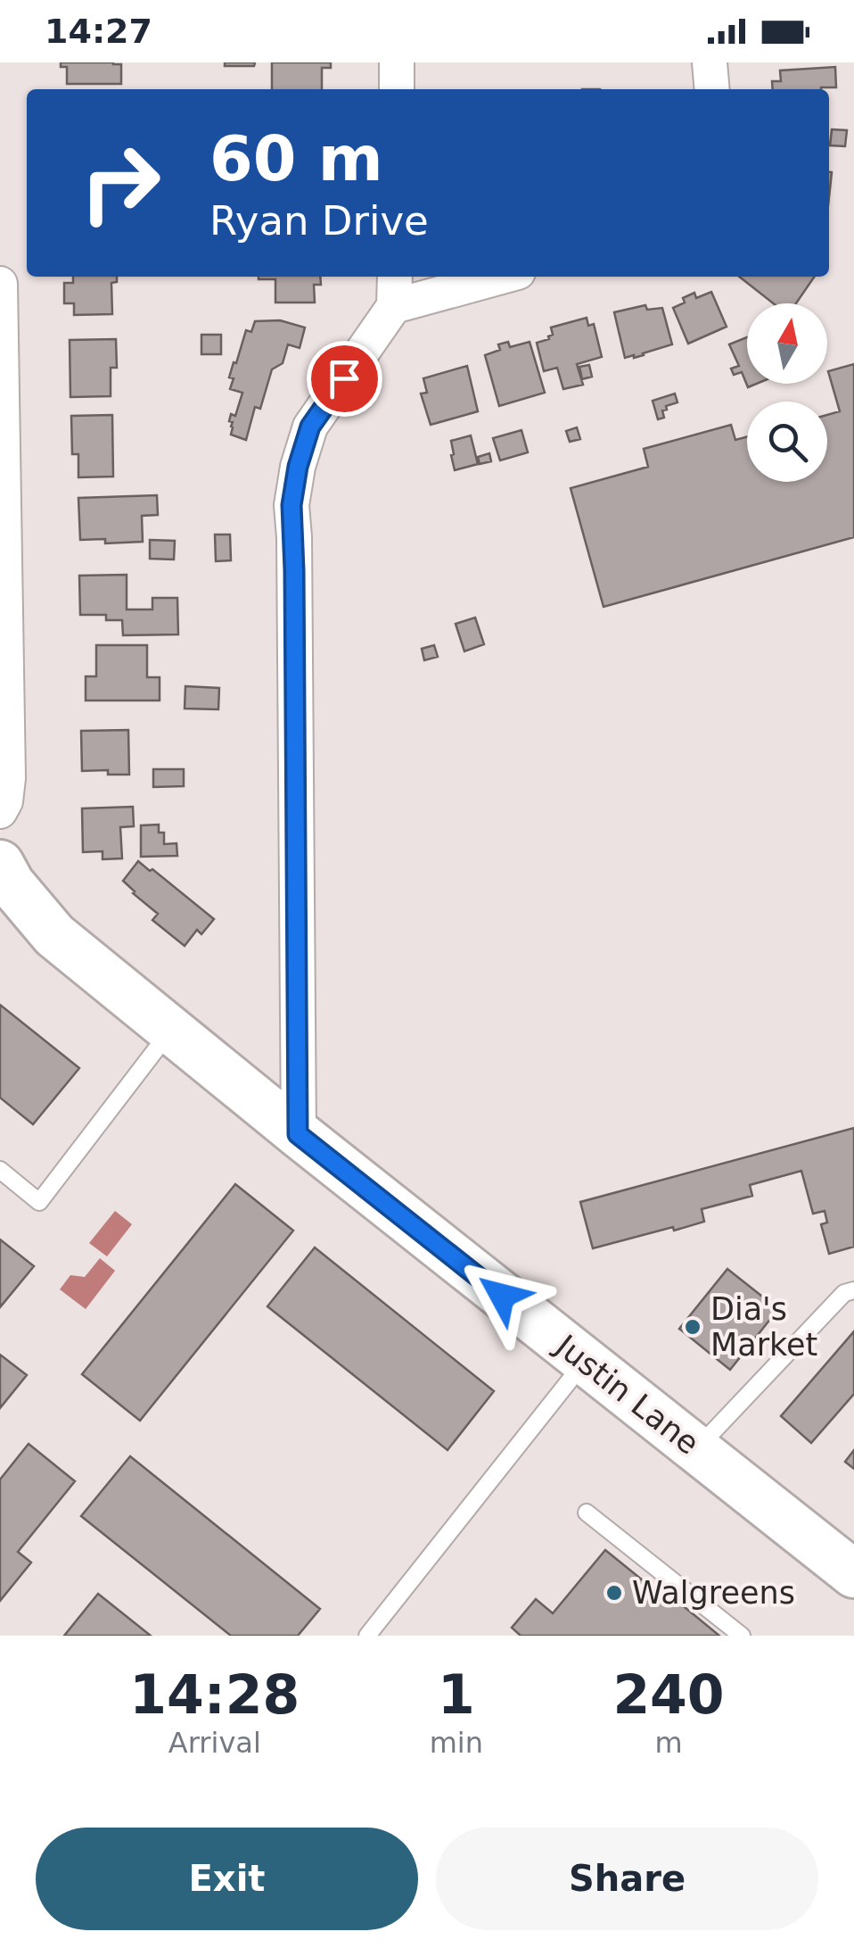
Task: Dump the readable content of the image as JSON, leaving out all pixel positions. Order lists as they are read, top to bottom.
{
  "streets": {
    "street": ["Justin Lane"]
  },
  "places": ["Dia's Market", "Walgreens"],
  "north": "top",
  "page": {
    "status": "14:27",
    "turn": ["60 m", "Ryan Drive"],
    "eta": [
      "14:28",
      "Arrival",
      "1",
      "min",
      "240",
      "m"
    ],
    "buttons": ["Exit", "Share"]
  }
}
